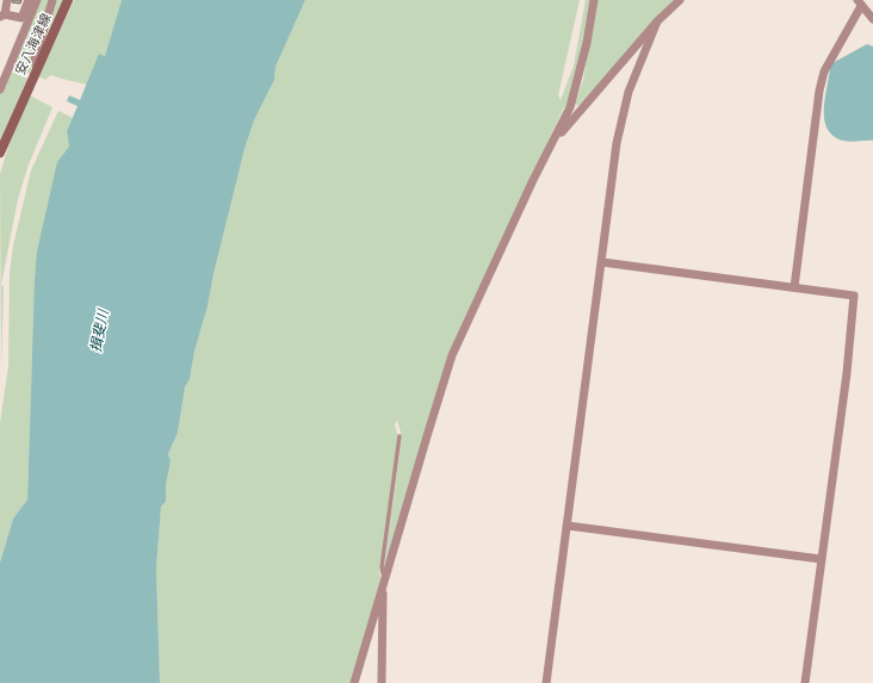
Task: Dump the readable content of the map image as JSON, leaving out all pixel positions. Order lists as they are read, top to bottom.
{
  "streets": {
    "main road": ["安八海津線"]
  },
  "water": ["揖斐川"]
}
